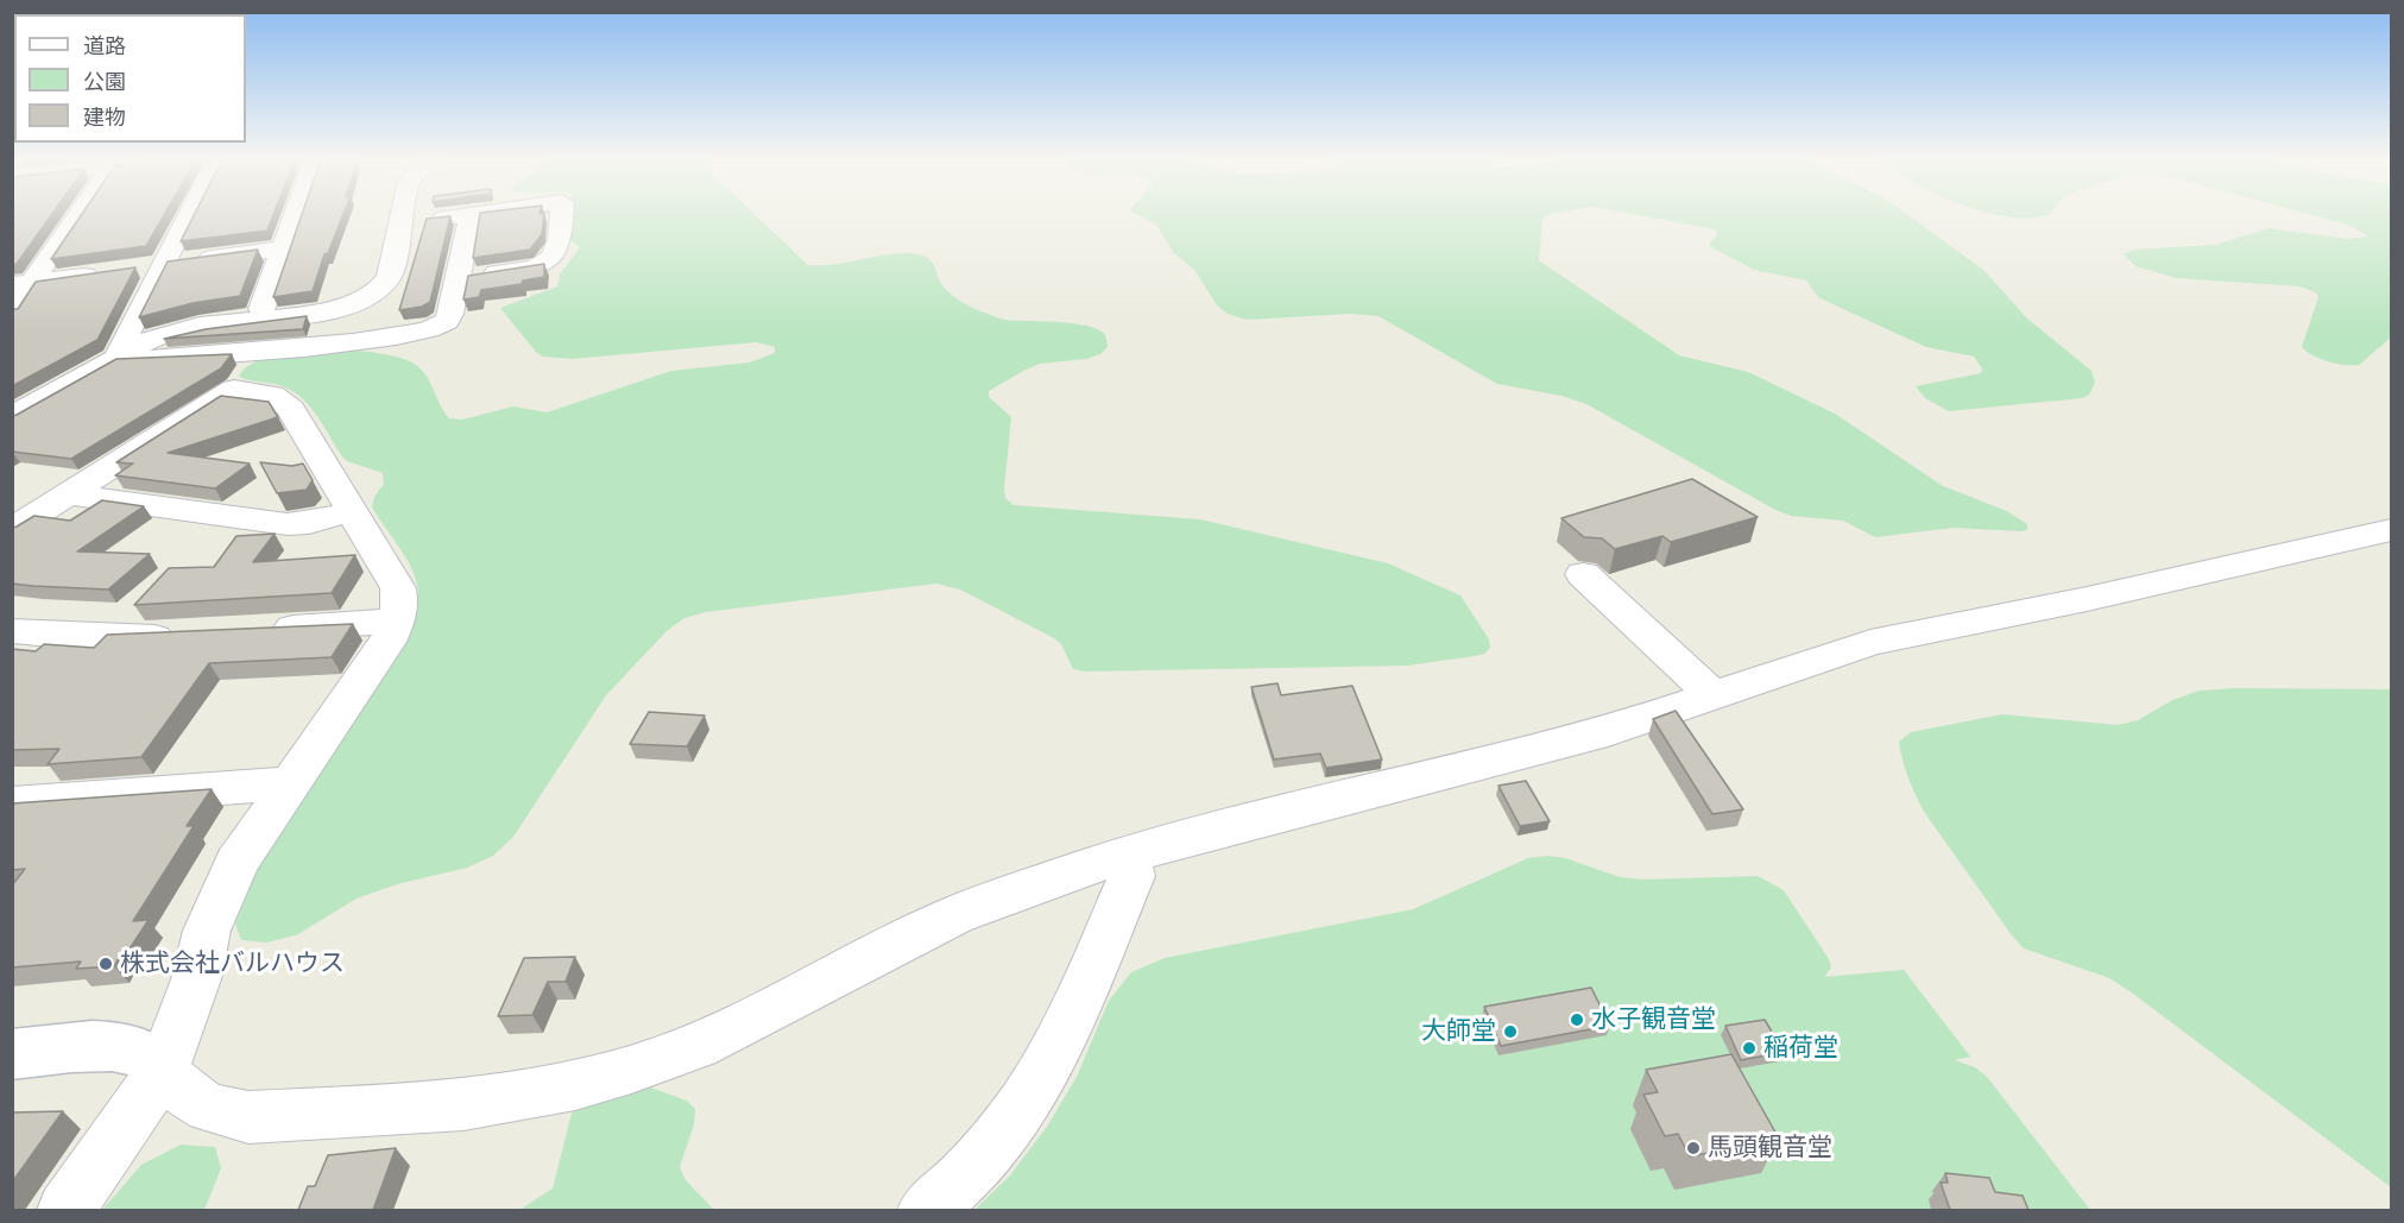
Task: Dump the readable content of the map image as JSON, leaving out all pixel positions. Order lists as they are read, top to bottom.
{
  "places": [
    "株式会社バルハウス",
    "水子観音堂",
    "大師堂",
    "稲荷堂",
    "馬頭観音堂"
  ],
  "legend": ["道路", "公園", "建物"]
}
